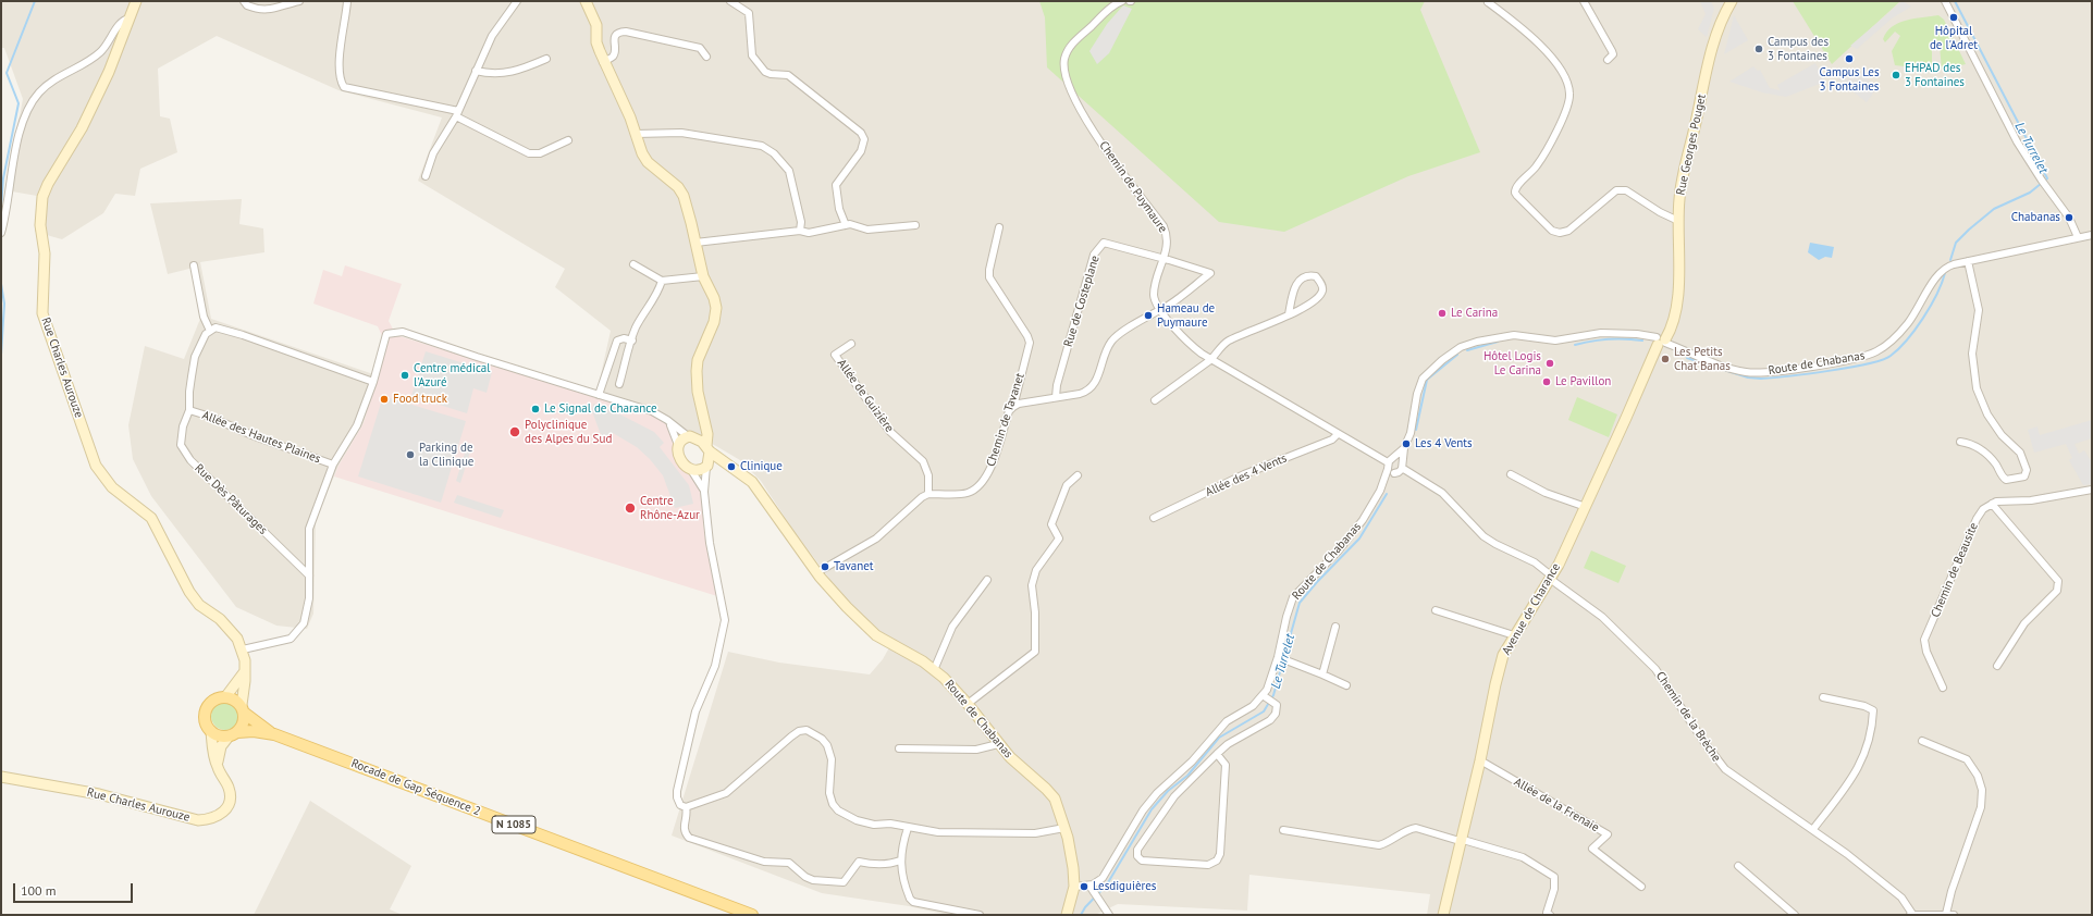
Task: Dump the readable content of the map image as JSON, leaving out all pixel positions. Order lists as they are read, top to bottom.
{
  "streets": {
    "main road": ["Rocade de Gap Séquence 2", "N 1085"],
    "street": [
      "Rue Georges Pouget",
      "Chemin de Puymaure",
      "Rue de Costeplane",
      "Route de Chabanas",
      "Rue Charles Aurouze",
      "Allée de Guizière",
      "Chemin de Tavanet",
      "Allée des Hautes Plaines",
      "Allée des 4 Vents",
      "Rue Dès Pâturages",
      "Chemin de Beausite",
      "Avenue de Charance",
      "Chemin de la Brèche",
      "Allée de la Frenaie"
    ]
  },
  "crossings": [
    ["Rue Georges Pouget", "Route de Chabanas"],
    ["Rue Georges Pouget", "Avenue de Charance"],
    ["Chemin de Puymaure", "Rue de Costeplane"],
    ["Chemin de Puymaure", "Route de Chabanas"],
    ["Chemin de Puymaure", "Allée des 4 Vents"],
    ["Route de Chabanas", "Avenue de Charance"],
    ["Route de Chabanas", "Chemin de la Brèche"],
    ["Rue Charles Aurouze", "Rocade de Gap Séquence 2"],
    ["Allée de Guizière", "Chemin de Tavanet"],
    ["Allée des Hautes Plaines", "Rue Dès Pâturages"],
    ["Avenue de Charance", "Chemin de la Brèche"],
    ["Avenue de Charance", "Allée de la Frenaie"]
  ],
  "water": ["Le Turrelet"],
  "places": [
    "Hôpital de l'Adret",
    "Campus des 3 Fontaines",
    "Campus Les 3 Fontaines",
    "EHPAD des 3 Fontaines",
    "Chabanas",
    "Le Carina",
    "Hameau de Puymaure",
    "Les Petits Chat'Banas",
    "Hôtel Logis Le Carina",
    "Centre médical l'Azuré",
    "Le Pavillon",
    "Food truck",
    "Le Signal de Charance",
    "Polyclinique des Alpes du Sud",
    "Les 4 Vents",
    "Parking de la Clinique",
    "Clinique",
    "Centre Rhône-Azur",
    "Tavanet",
    "Lesdiguières"
  ],
  "scale_bar": "100 m"
}
